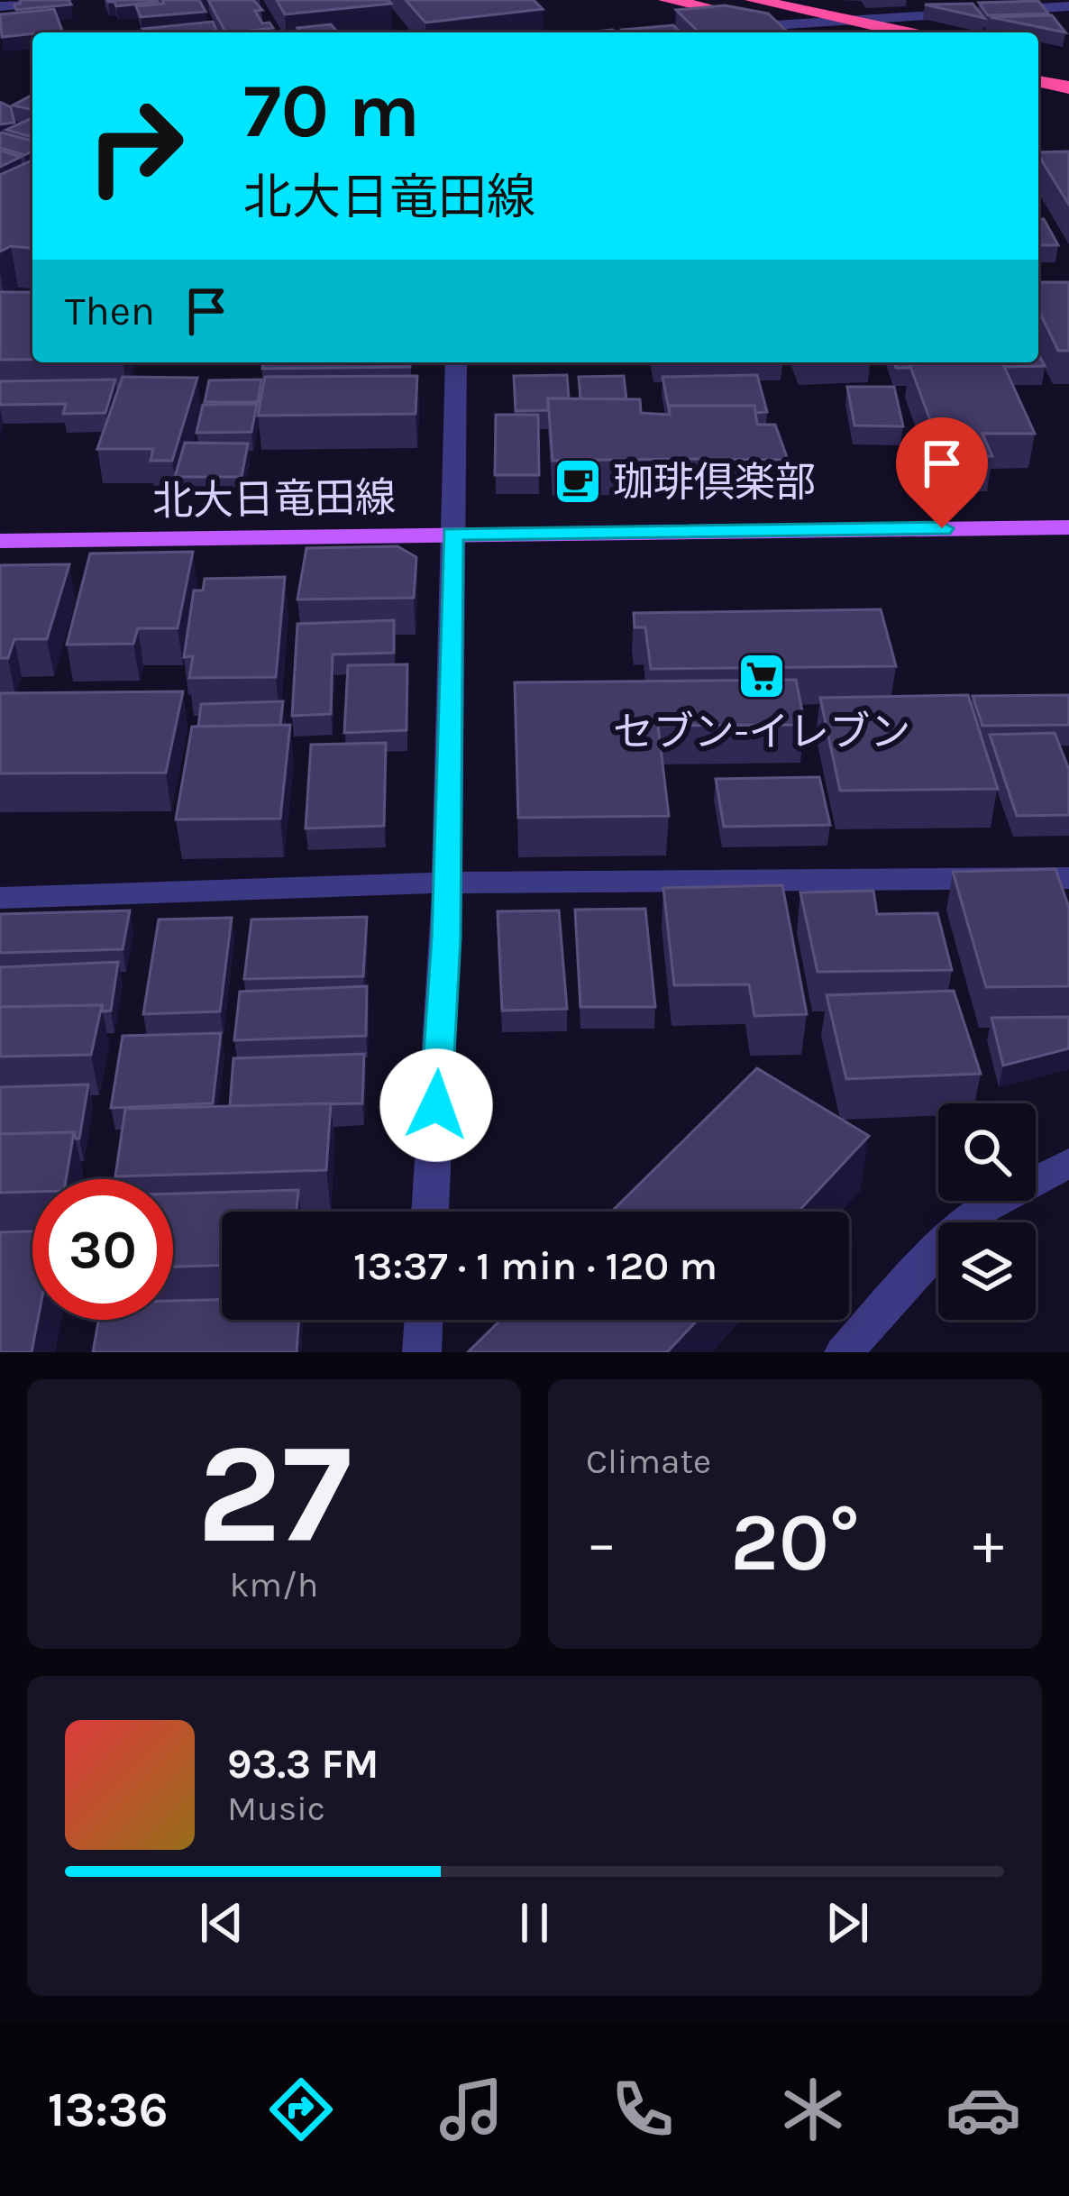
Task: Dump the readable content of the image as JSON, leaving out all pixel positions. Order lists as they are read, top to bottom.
{
  "streets": {
    "main road": ["北大日竜田線"]
  },
  "places": {
    "cafe": ["珈琲倶楽部"],
    "supermarket": ["セブン-イレブン"]
  },
  "page": {
    "turn": ["70 m", "北大日竜田線"],
    "then": "Then",
    "limit": "30",
    "trip": "13:37 · 1 min · 120 m",
    "tile": [
      ["27", "km/h"],
      "Climate"
    ],
    "heat": ["−", "20°", "+"],
    "song": ["93.3 FM", "Music"],
    "tabs": "13:36"
  }
}
